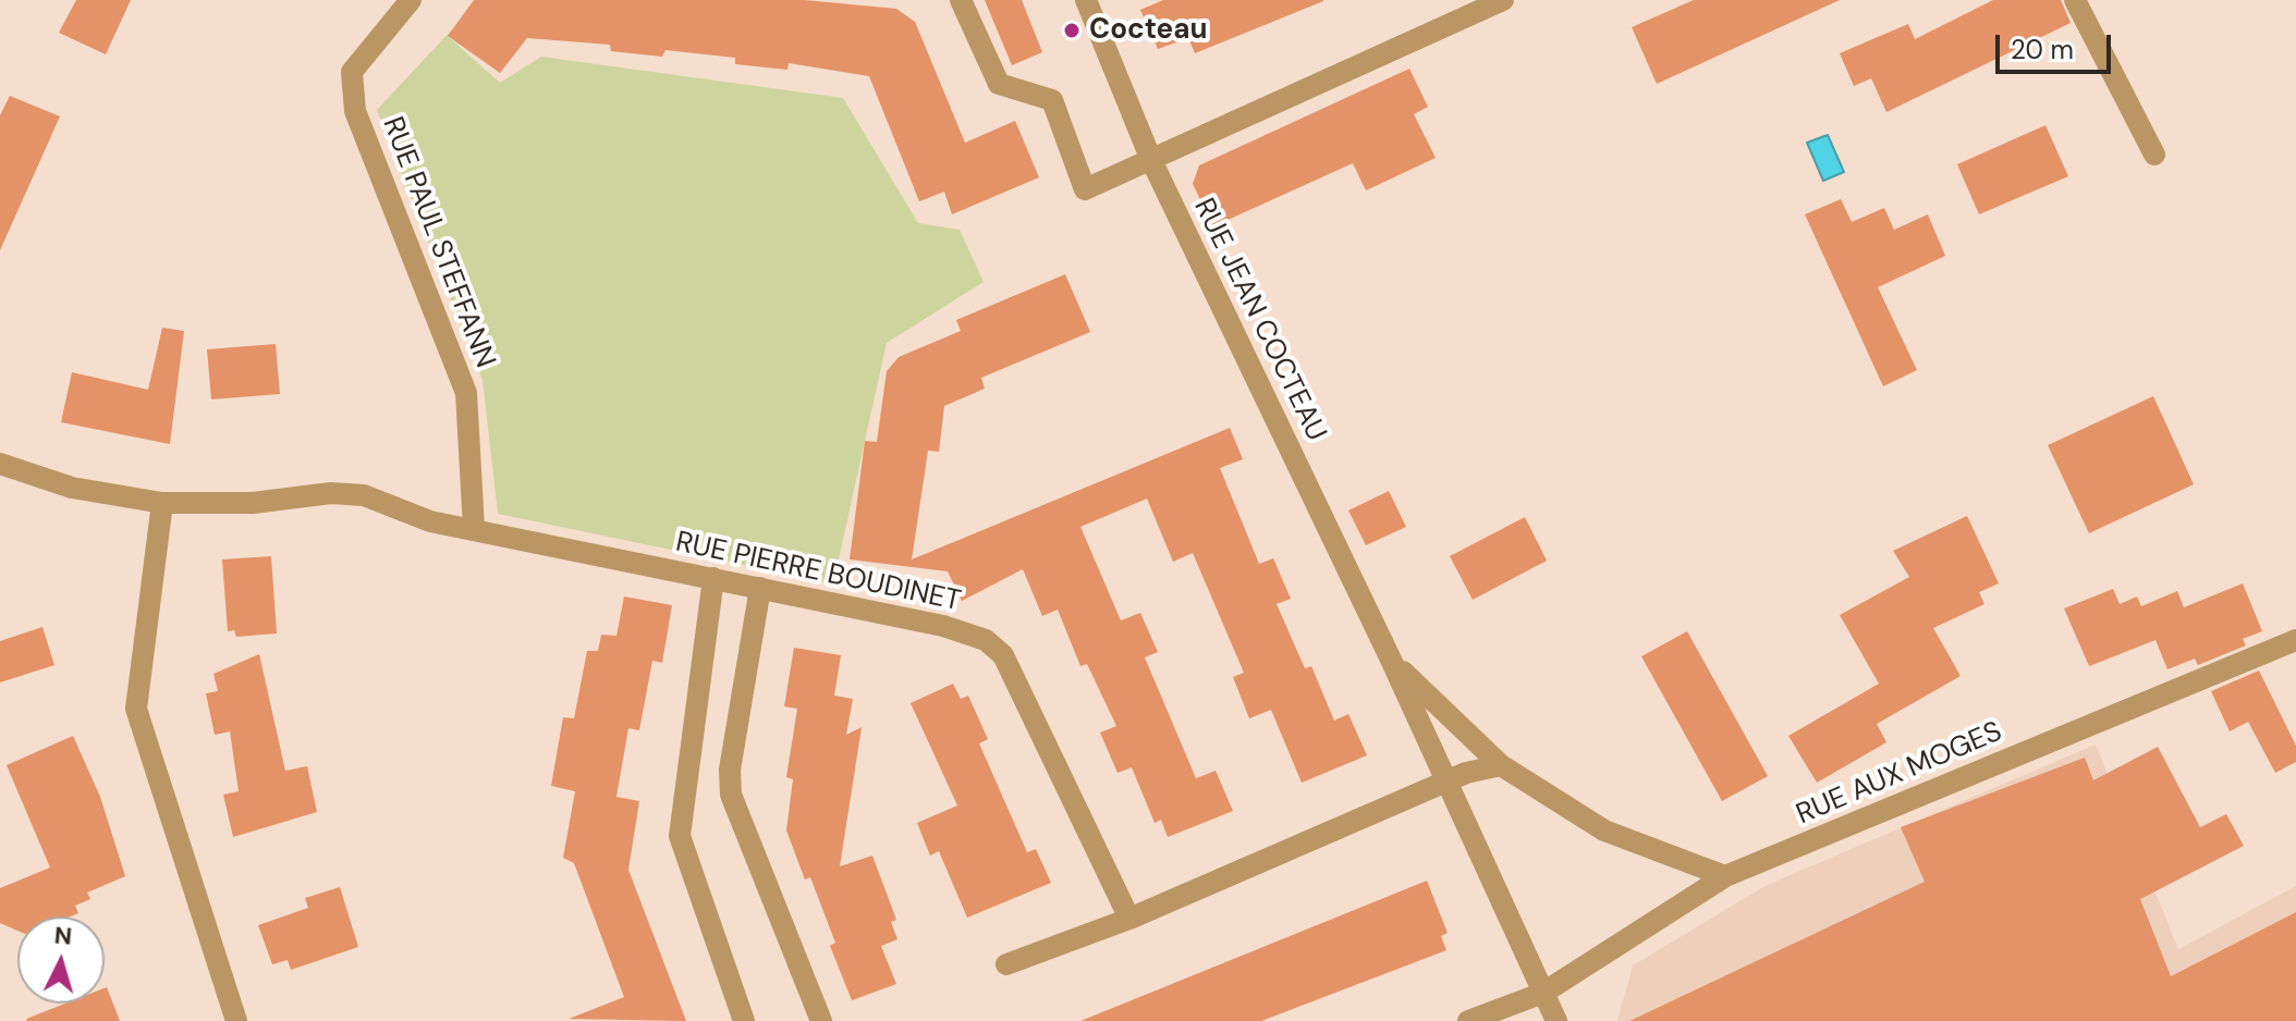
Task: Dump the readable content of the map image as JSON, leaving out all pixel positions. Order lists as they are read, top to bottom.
{
  "streets": {
    "street": [
      "RUE PAUL STEFFANN",
      "RUE JEAN COCTEAU",
      "RUE PIERRE BOUDINET",
      "RUE AUX MOGES"
    ]
  },
  "crossings": [
    ["RUE PAUL STEFFANN", "RUE PIERRE BOUDINET"],
    ["RUE JEAN COCTEAU", "RUE AUX MOGES"]
  ],
  "places": ["Cocteau"],
  "scale_bar": "20 m",
  "north": "top"
}
